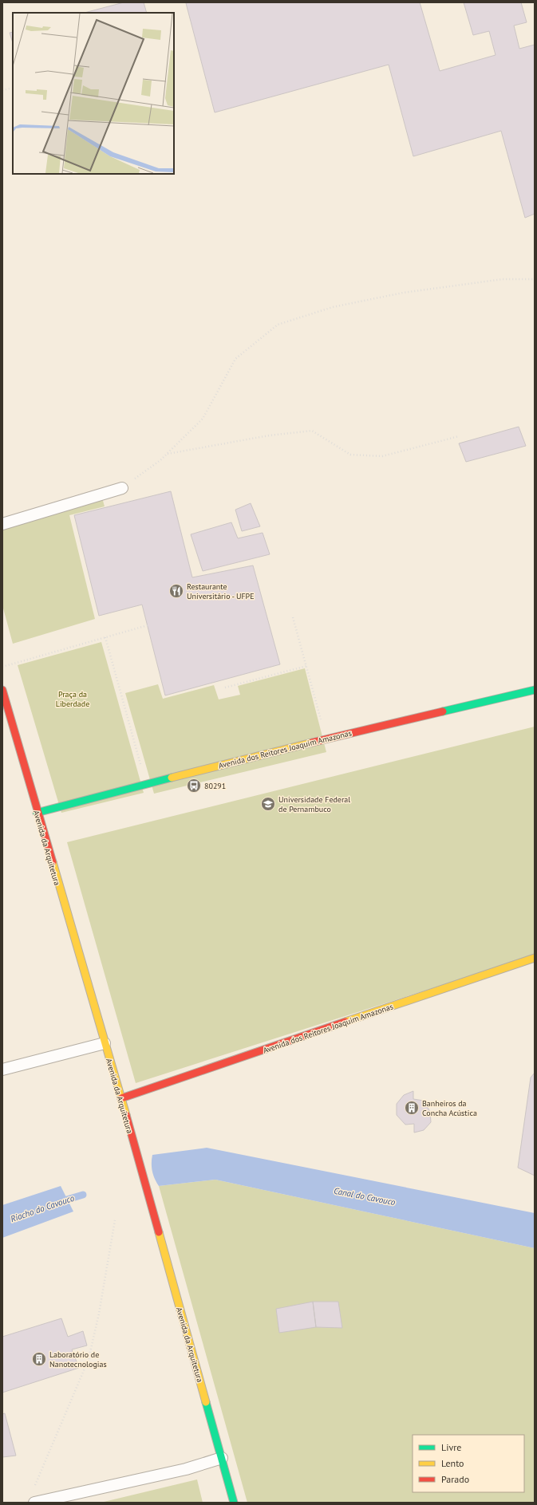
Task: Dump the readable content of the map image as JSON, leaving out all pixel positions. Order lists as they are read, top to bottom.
{
  "streets": {
    "street": ["Avenida dos Reitores Joaquim Amazonas", "Avenida da Arquitetura"]
  },
  "crossings": [
    ["Avenida dos Reitores Joaquim Amazonas", "Avenida da Arquitetura"]
  ],
  "water": ["Canal do Cavouco", "Riacho do Cavouco"],
  "parks": ["Praça da Liberdade"],
  "places": {
    "restaurant": ["Restaurante Universitário - UFPE"],
    "bus stop": ["80291"],
    "school or university": ["Universidade Federal de Pernambuco"],
    "building": ["Banheiros da Concha Acústica", "Laboratório de Nanotecnologias"]
  },
  "legend": ["Livre", "Lento", "Parado"]
}
